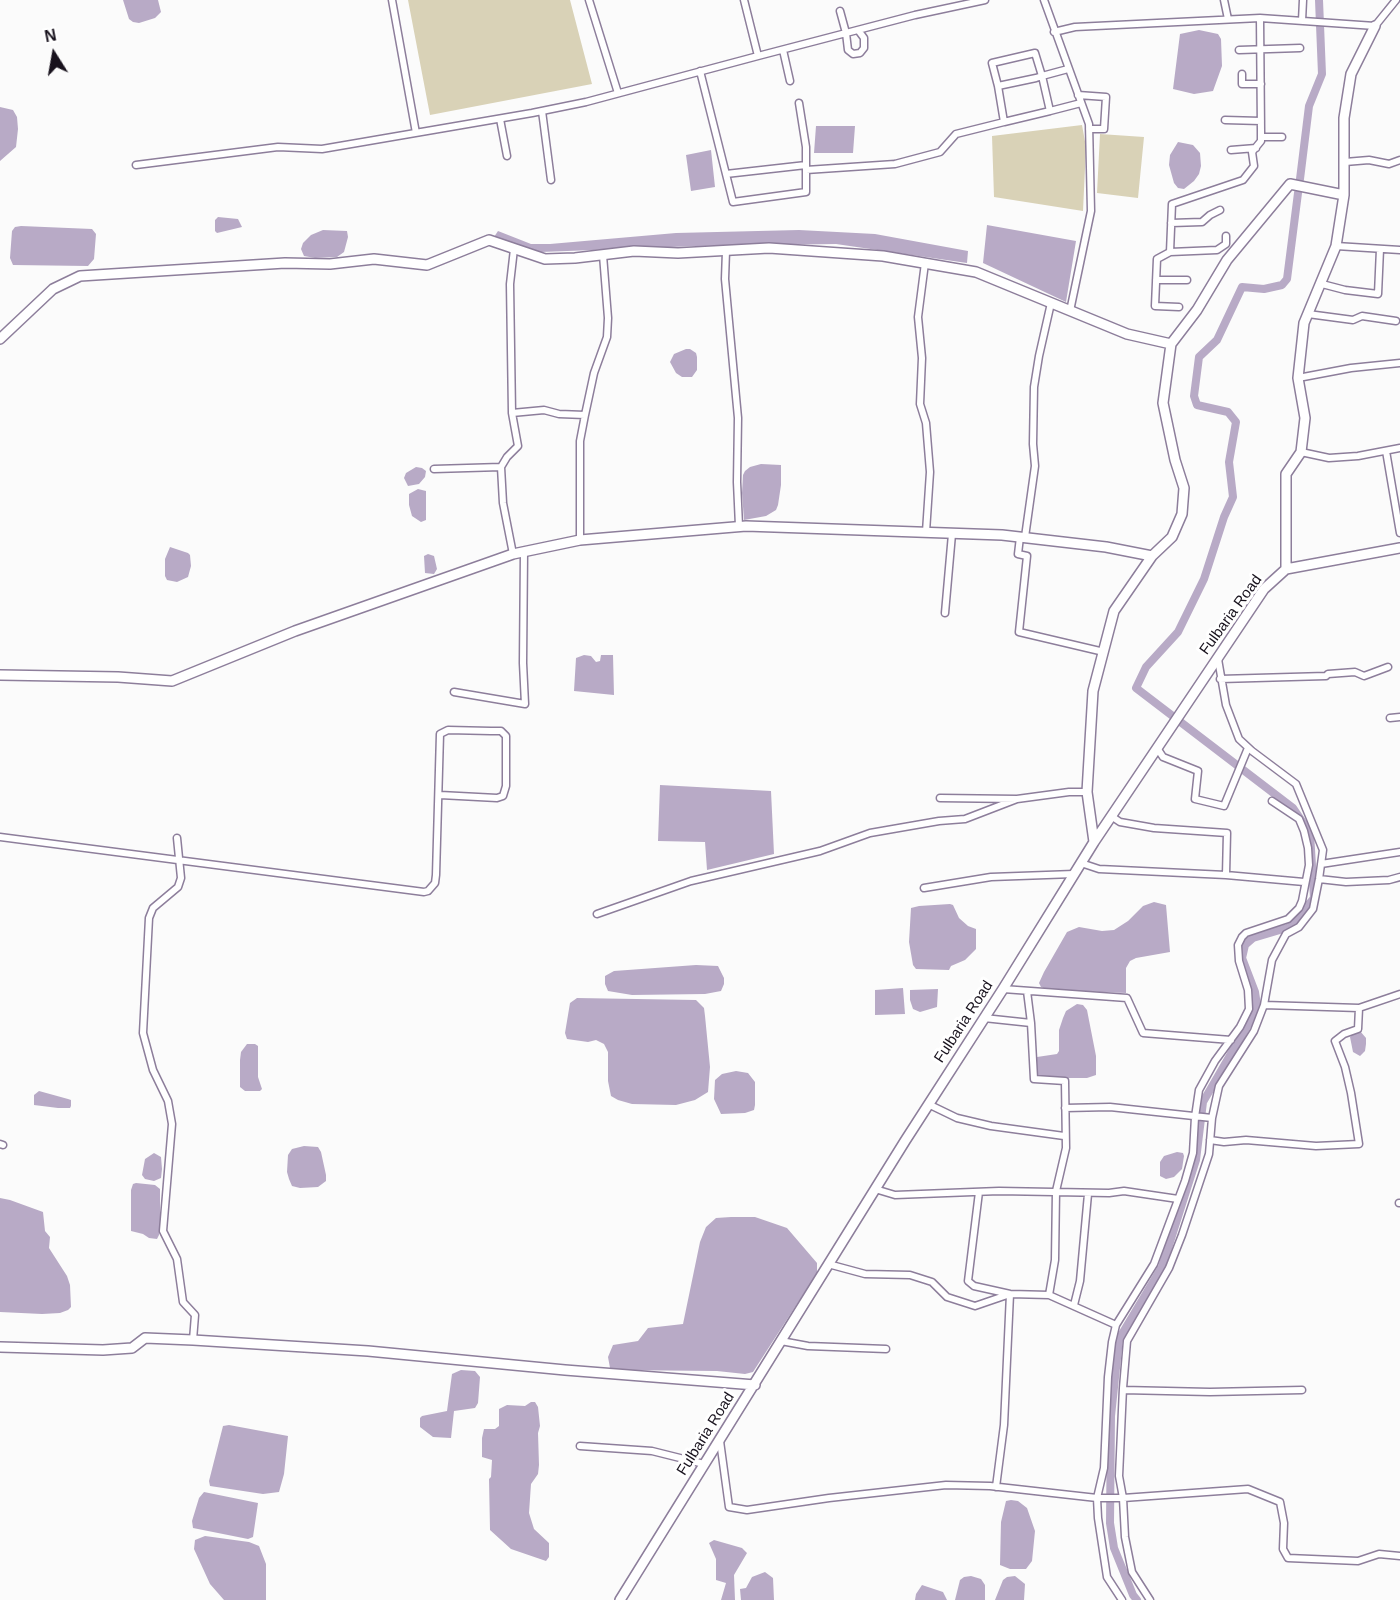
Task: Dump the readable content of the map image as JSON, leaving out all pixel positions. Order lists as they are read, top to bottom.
{
  "streets": {
    "street": ["Fulbaria Road"]
  },
  "north": "top"
}
